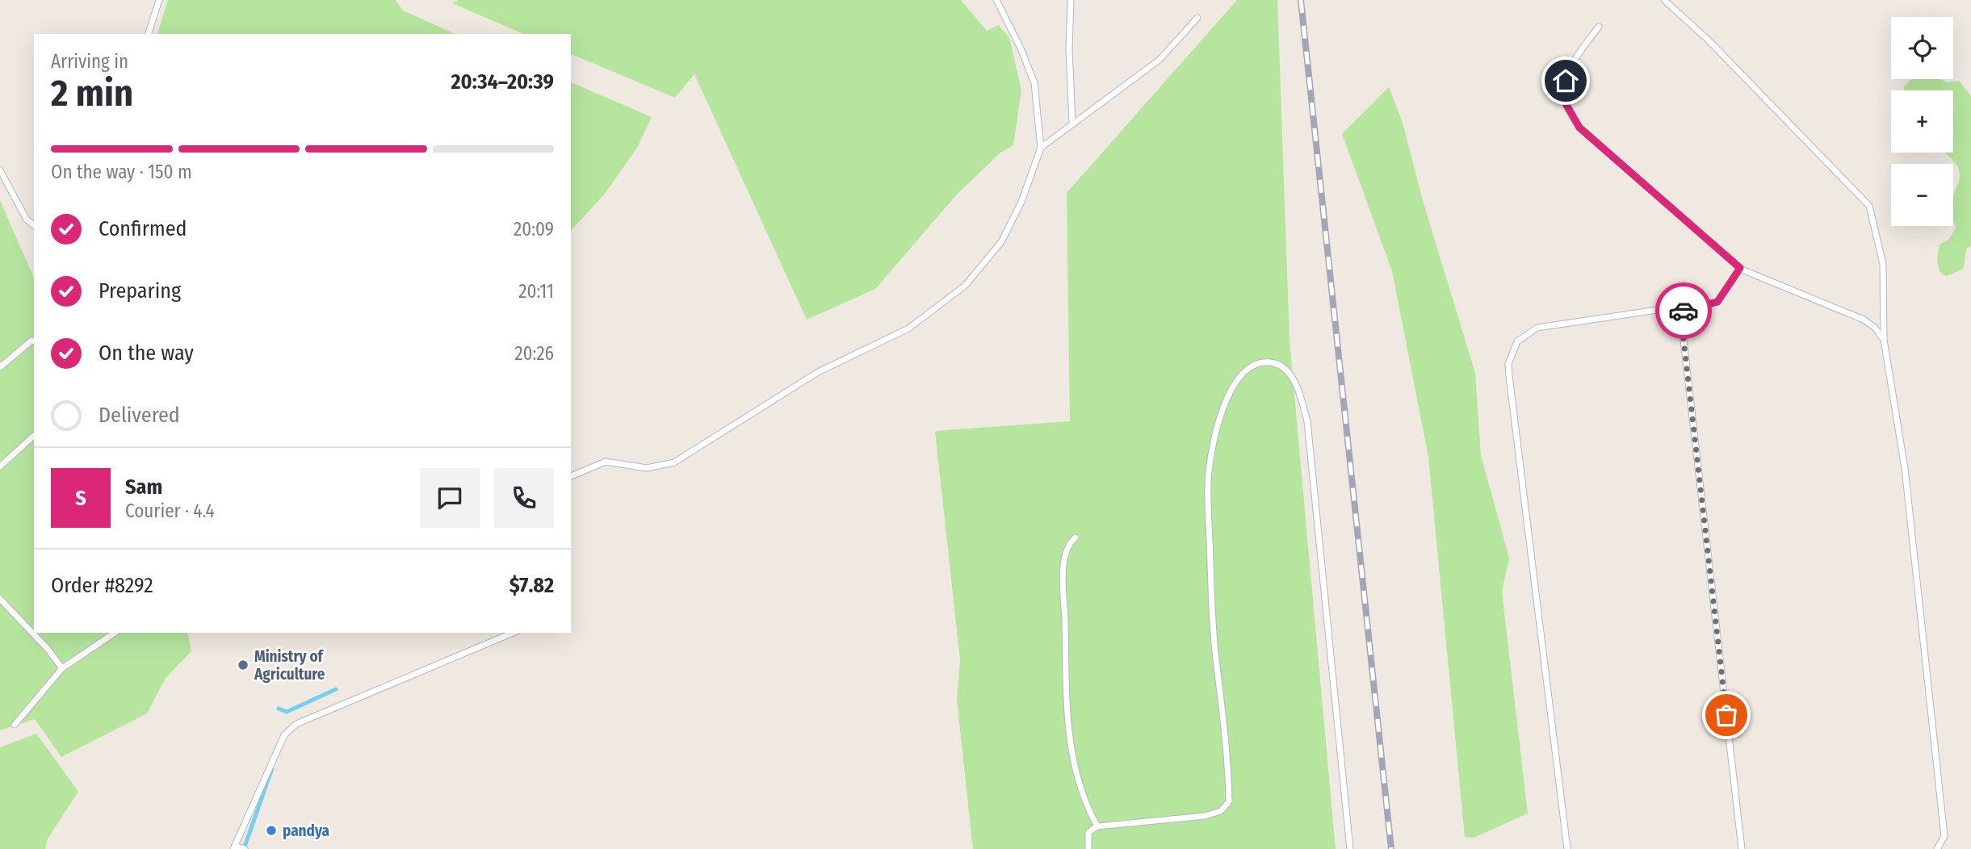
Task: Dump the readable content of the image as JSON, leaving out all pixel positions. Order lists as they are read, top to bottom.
{
  "places": ["Ministry of Agriculture", "pandya"],
  "page": {
    "map_buttons": ["+", "−"],
    "heading": ["2 min", "Arriving in", "20:34–20:39"],
    "panel": [
      "Sam",
      "Courier · 4.4",
      "Order #8292",
      "$7.82"
    ],
    "bar": "On the way · 150 m",
    "list": [
      ["Confirmed", "20:09"],
      ["Preparing", "20:11"],
      ["On the way", "20:26"],
      "Delivered"
    ],
    "round": "S"
  }
}
